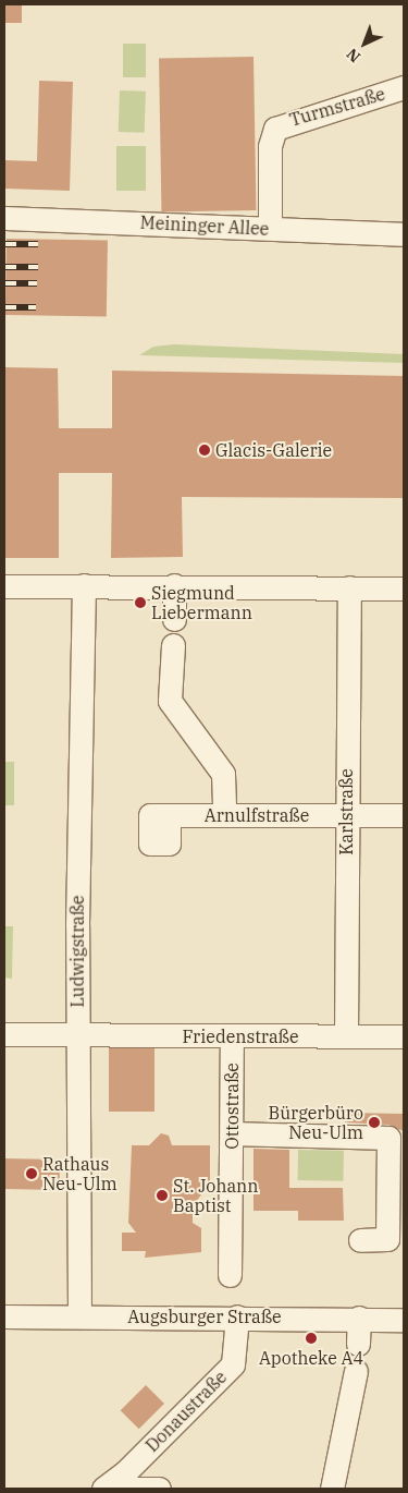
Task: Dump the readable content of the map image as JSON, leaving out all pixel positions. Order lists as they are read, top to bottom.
{
  "streets": {
    "street": [
      "Turmstraße",
      "Meininger Allee",
      "Karlstraße",
      "Arnulfstraße",
      "Ludwigstraße",
      "Friedenstraße",
      "Ottostraße",
      "Augsburger Straße",
      "Donaustraße"
    ]
  },
  "crossings": [
    ["Turmstraße", "Meininger Allee"],
    ["Karlstraße", "Arnulfstraße"],
    ["Karlstraße", "Friedenstraße"],
    ["Ludwigstraße", "Friedenstraße"],
    ["Ludwigstraße", "Augsburger Straße"],
    ["Friedenstraße", "Ottostraße"],
    ["Augsburger Straße", "Donaustraße"]
  ],
  "places": [
    "Glacis-Galerie",
    "Siegmund Liebermann",
    "Bürgerbüro Neu-Ulm",
    "Rathaus Neu-Ulm",
    "St. Johann Baptist",
    "Apotheke A4"
  ],
  "north": "bottom left"
}
